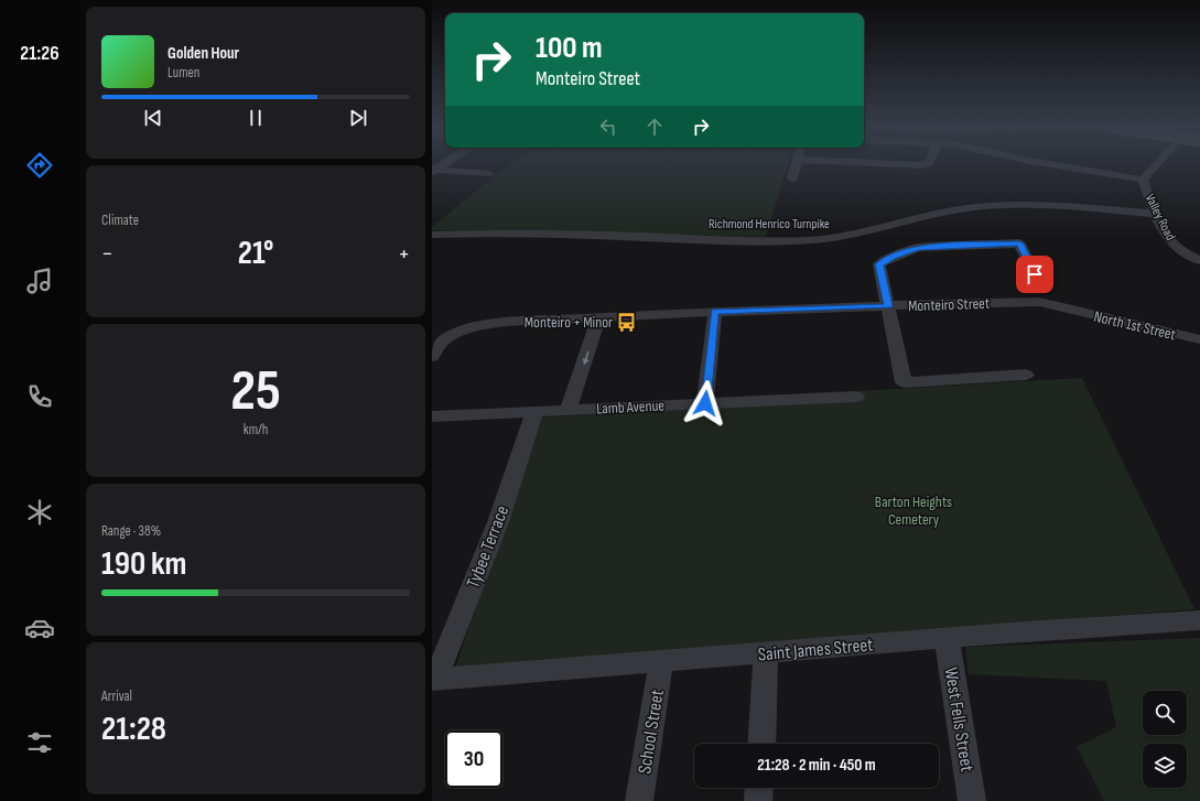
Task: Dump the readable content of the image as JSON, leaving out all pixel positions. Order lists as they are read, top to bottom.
{
  "streets": {
    "street": [
      "Valley Road",
      "Richmond Henrico Turnpike",
      "Monteiro Street",
      "North 1st Street",
      "Lamb Avenue",
      "Tybee Terrace",
      "Saint James Street",
      "West Fells Street",
      "School Street"
    ]
  },
  "crossings": [
    ["Valley Road", "Richmond Henrico Turnpike"],
    ["Monteiro Street", "North 1st Street"],
    ["Lamb Avenue", "Tybee Terrace"],
    ["Tybee Terrace", "Saint James Street"],
    ["Saint James Street", "West Fells Street"],
    ["Saint James Street", "School Street"]
  ],
  "parks": ["Barton Heights Cemetery"],
  "places": {
    "bus stop": ["Monteiro + Minor"]
  },
  "page": {
    "tabs": "21:26",
    "turn": ["100 m", "Monteiro Street"],
    "song": ["Golden Hour", "Lumen"],
    "tile": [
      "Climate",
      ["25", "km/h"],
      ["Range · 38%", "190 km"],
      ["Arrival", "21:28"]
    ],
    "heat": ["−", "21°", "+"],
    "limit": "30",
    "trip": "21:28 · 2 min · 450 m"
  }
}
